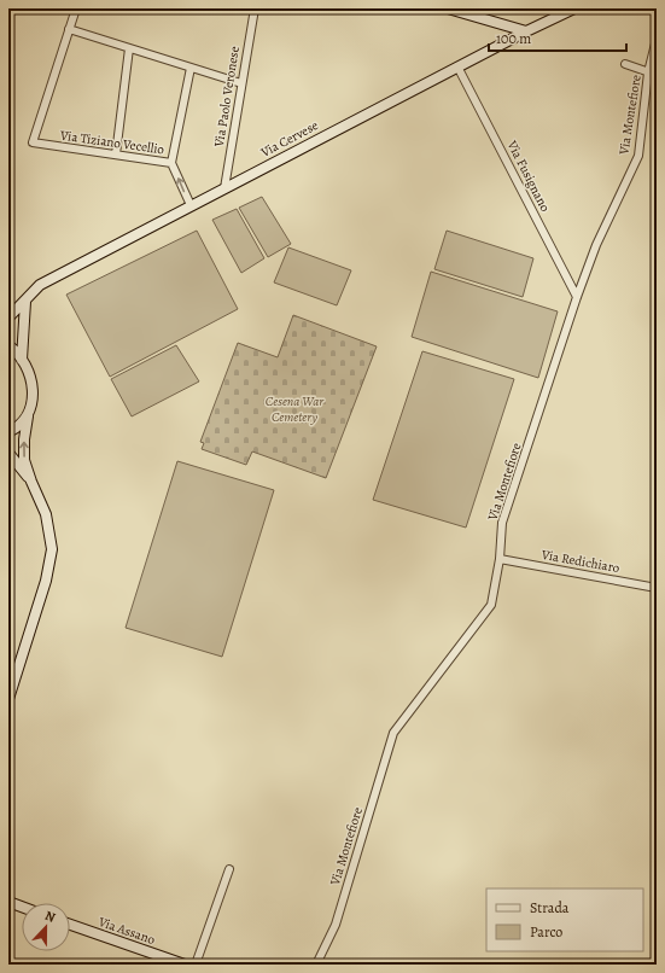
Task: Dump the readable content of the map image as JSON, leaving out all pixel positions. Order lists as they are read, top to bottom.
{
  "streets": {
    "main road": ["Via Cervese", "Via Assano"],
    "street": [
      "Via Paolo Veronese",
      "Via Montefiore",
      "Via Tiziano Vecellio",
      "Via Fusignano",
      "Via Redichiaro"
    ]
  },
  "crossings": [
    ["Via Paolo Veronese", "Via Cervese"],
    ["Via Montefiore", "Via Fusignano"],
    ["Via Montefiore", "Via Redichiaro"],
    ["Via Cervese", "Via Tiziano Vecellio"],
    ["Via Cervese", "Via Fusignano"]
  ],
  "parks": ["Cesena War Cemetery"],
  "legend": ["Strada", "Parco"],
  "scale_bar": "100 m",
  "north": "top"
}
